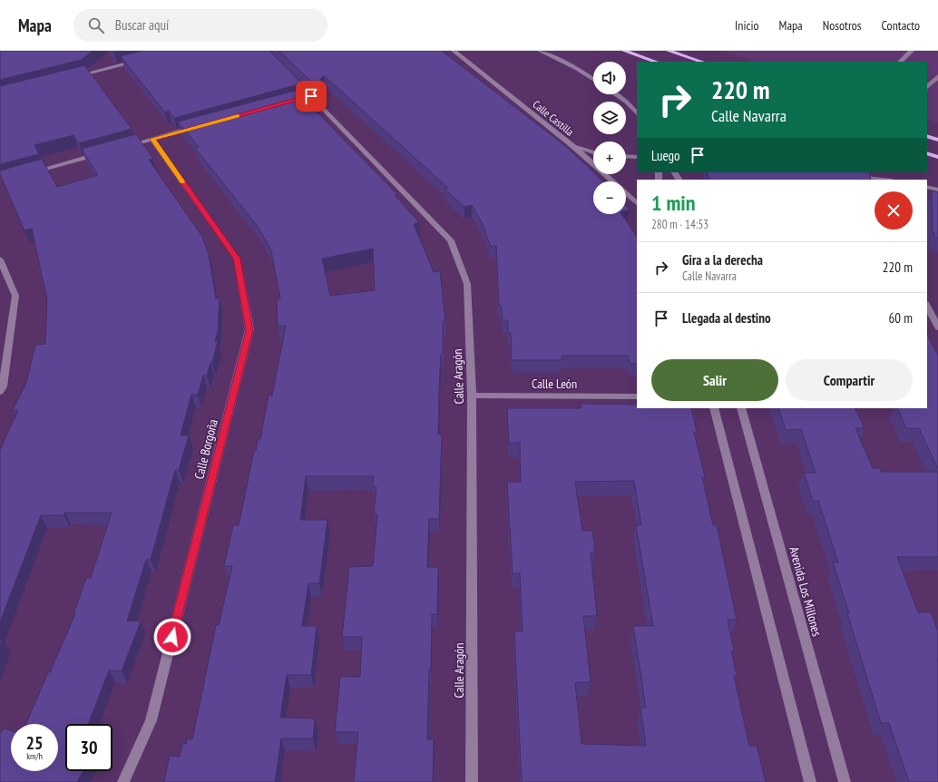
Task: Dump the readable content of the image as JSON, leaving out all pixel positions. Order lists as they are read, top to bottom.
{
  "streets": {
    "street": [
      "Calle Castilla",
      "Calle Aragón",
      "Calle León",
      "Calle Borgoña",
      "Avenida Los Millones"
    ]
  },
  "crossings": [
    ["Calle Aragón", "Calle León"]
  ],
  "page": {
    "header": "Mapa",
    "search": "Buscar aquí",
    "nav": [
      "Inicio",
      "Mapa",
      "Nosotros",
      "Contacto"
    ],
    "map_buttons": ["+", "−"],
    "turn": ["220 m", "Calle Navarra"],
    "then": "Luego",
    "heading": ["1 min", "280 m · 14:53"],
    "list": [
      {
        "name": "Gira a la derecha",
        "note": "Calle Navarra",
        "value": "220 m"
      },
      {
        "name": "Llegada al destino",
        "value": "60 m"
      }
    ],
    "buttons": ["Salir", "Compartir"],
    "speed": "25 km/h",
    "limit": "30"
  }
}
